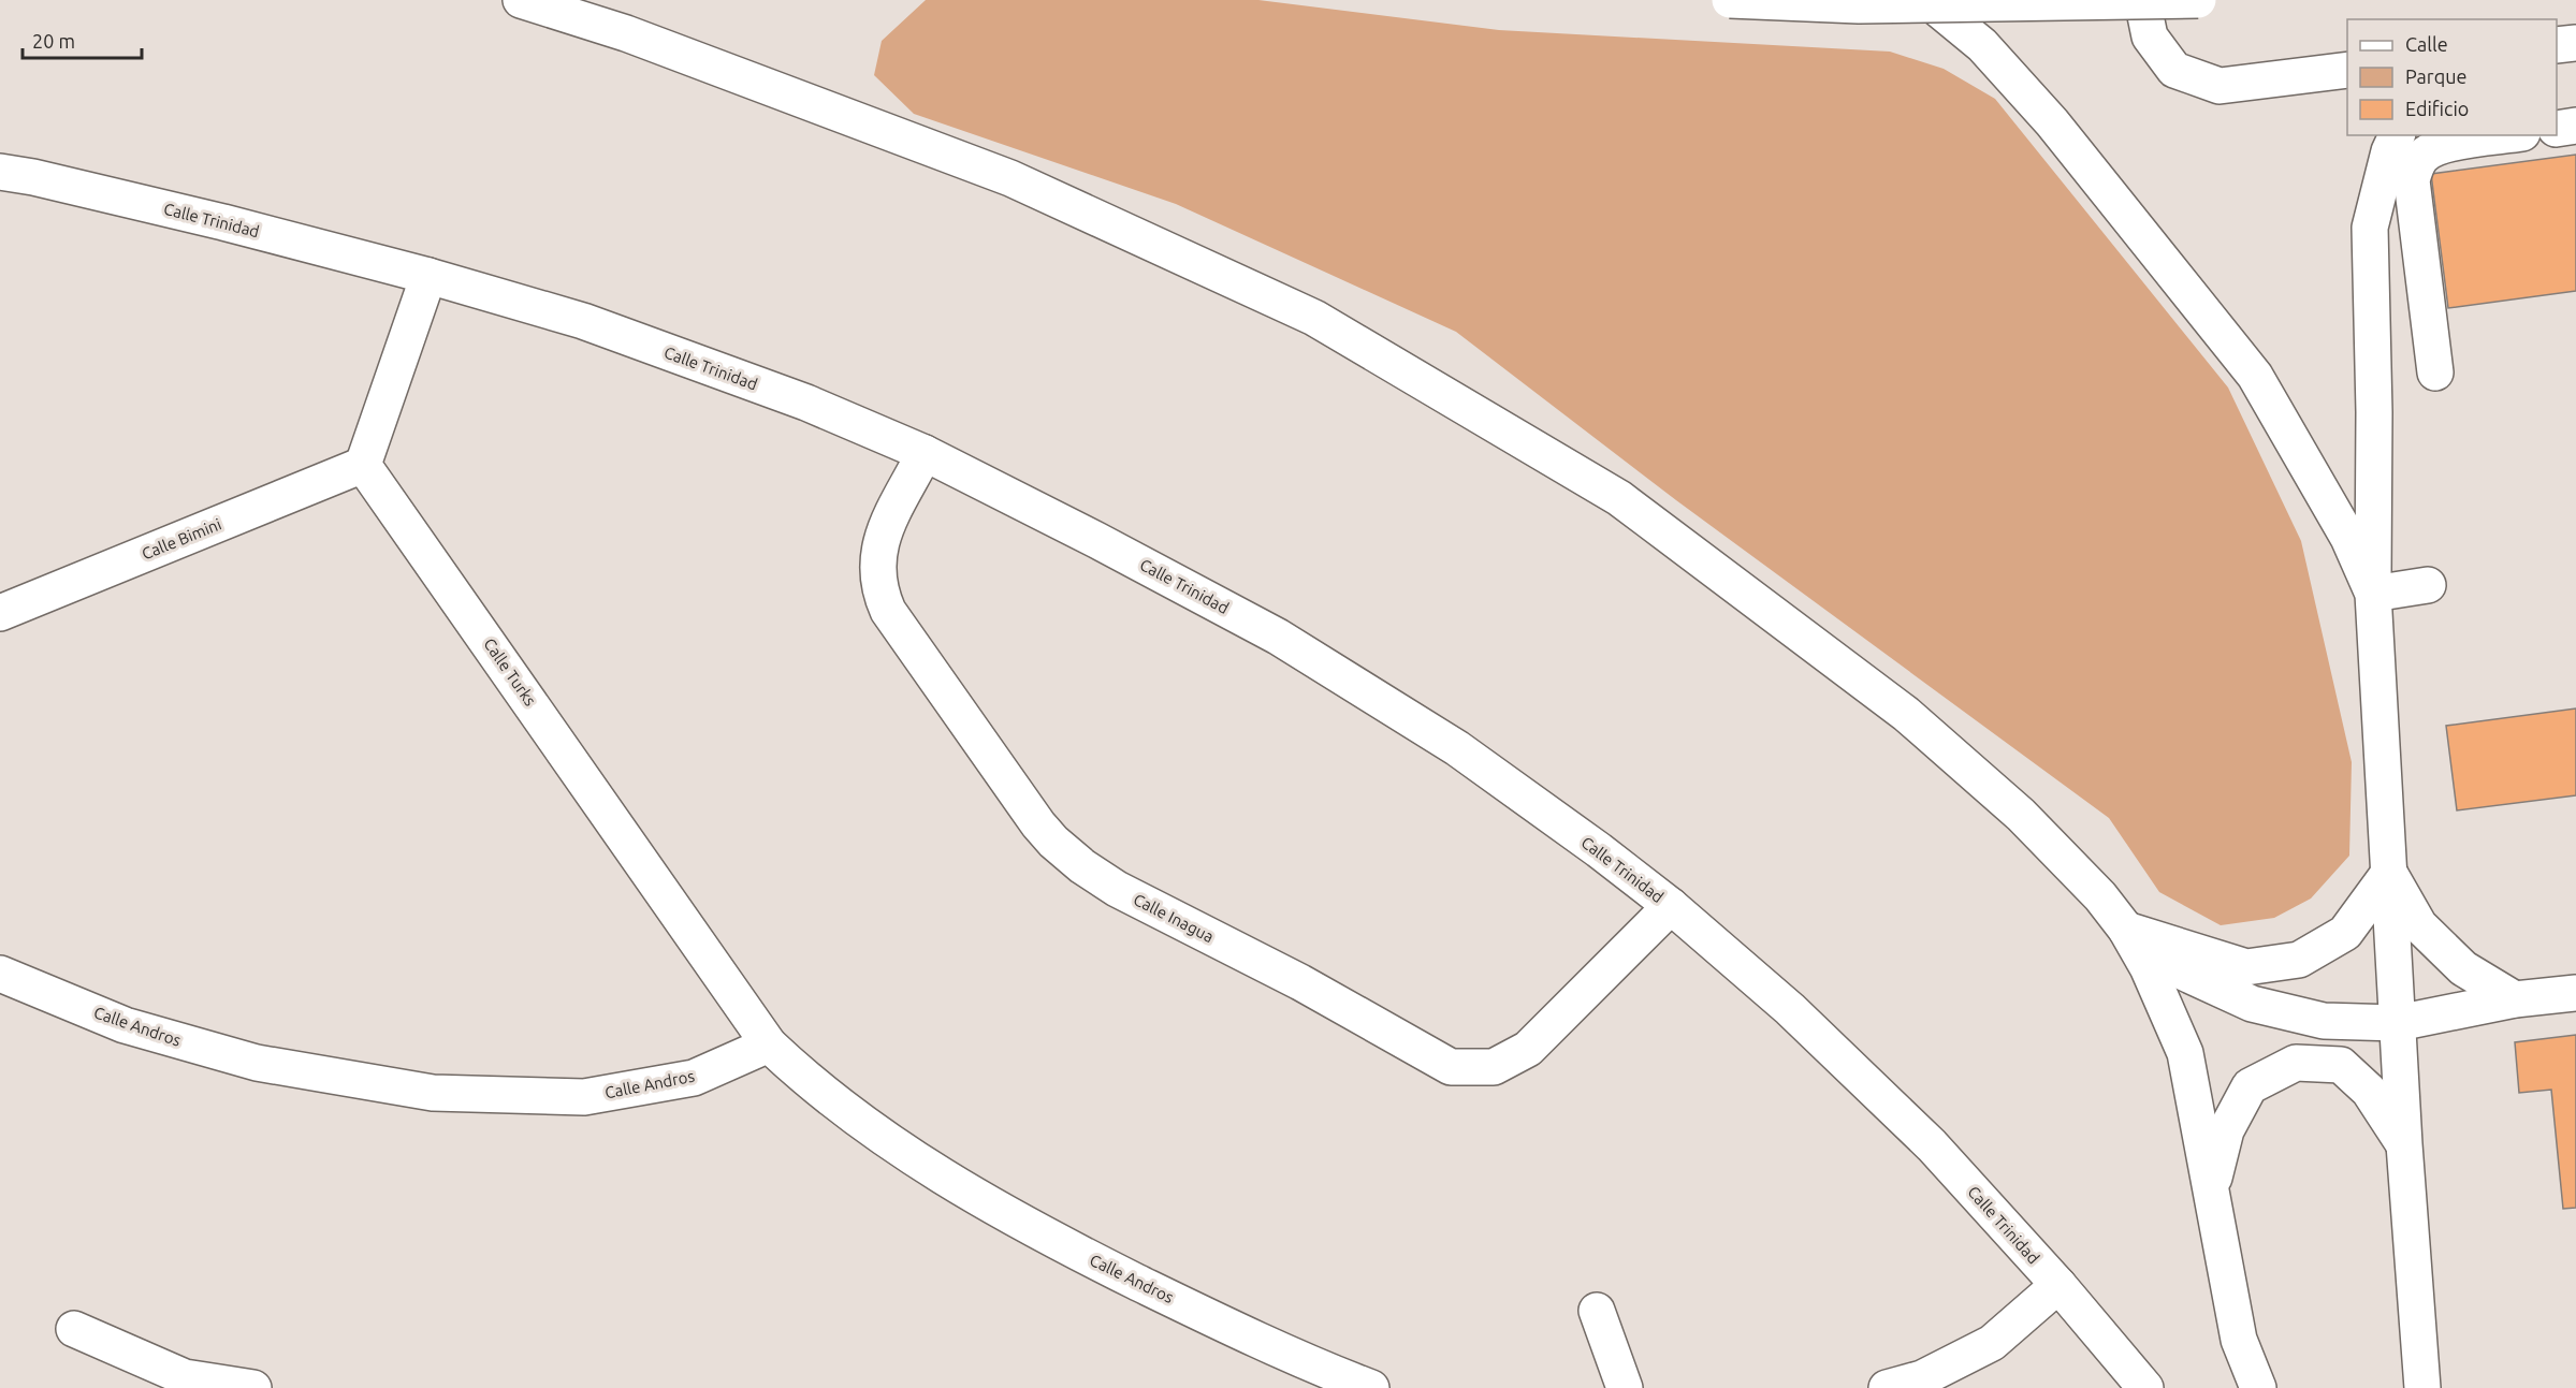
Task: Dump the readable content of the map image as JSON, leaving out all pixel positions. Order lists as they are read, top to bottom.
{
  "streets": {
    "street": [
      "Calle Trinidad",
      "Calle Bimini",
      "Calle Turks",
      "Calle Inagua",
      "Calle Andros"
    ]
  },
  "crossings": [
    ["Calle Trinidad", "Calle Inagua"],
    ["Calle Bimini", "Calle Turks"],
    ["Calle Turks", "Calle Andros"]
  ],
  "legend": ["Calle", "Parque", "Edificio"],
  "scale_bar": "20 m"
}
